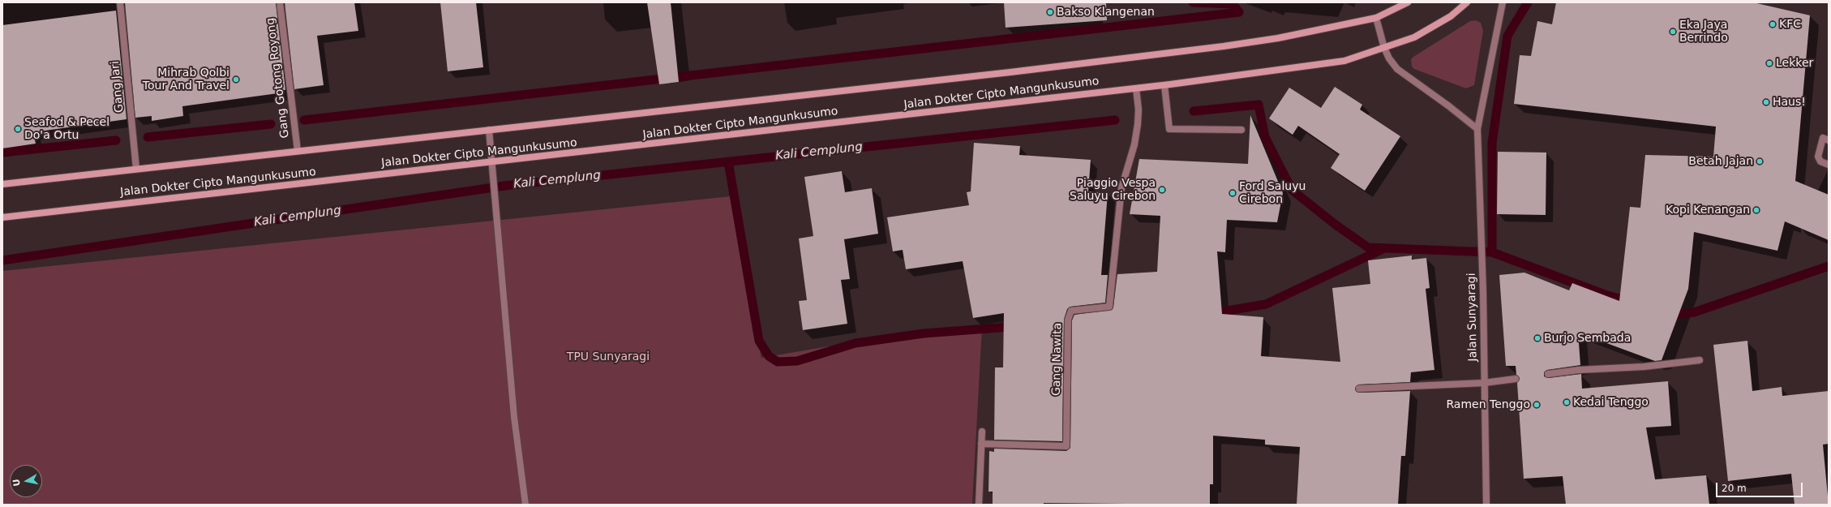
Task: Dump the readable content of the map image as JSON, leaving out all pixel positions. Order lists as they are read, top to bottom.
{
  "streets": {
    "main road": ["Jalan Dokter Cipto Mangunkusumo"],
    "street": [
      "Gang Gotong Royong",
      "Gang Jari",
      "Jalan Sunyaragi",
      "Gang Nawita"
    ]
  },
  "crossings": [
    ["Gang Gotong Royong", "Jalan Dokter Cipto Mangunkusumo"],
    ["Gang Jari", "Jalan Dokter Cipto Mangunkusumo"],
    ["Jalan Dokter Cipto Mangunkusumo", "Gang Nawita"]
  ],
  "water": ["Kali Cemplung"],
  "parks": ["TPU Sunyaragi"],
  "places": [
    "Bakso Klangenan",
    "KFC",
    "Eka Jaya Berrindo",
    "Lekker",
    "Mihrab Qolbi Tour And Travel",
    "Haus!",
    "Seafod & Pecel Do'a Ortu",
    "Betah Jajan",
    "Piaggio Vespa Saluyu Cirebon",
    "Ford Saluyu Cirebon",
    "Kopi Kenangan",
    "Burjo Sembada",
    "Kedai Tenggo",
    "Ramen Tenggo"
  ],
  "scale_bar": "20 m",
  "north": "left"
}
